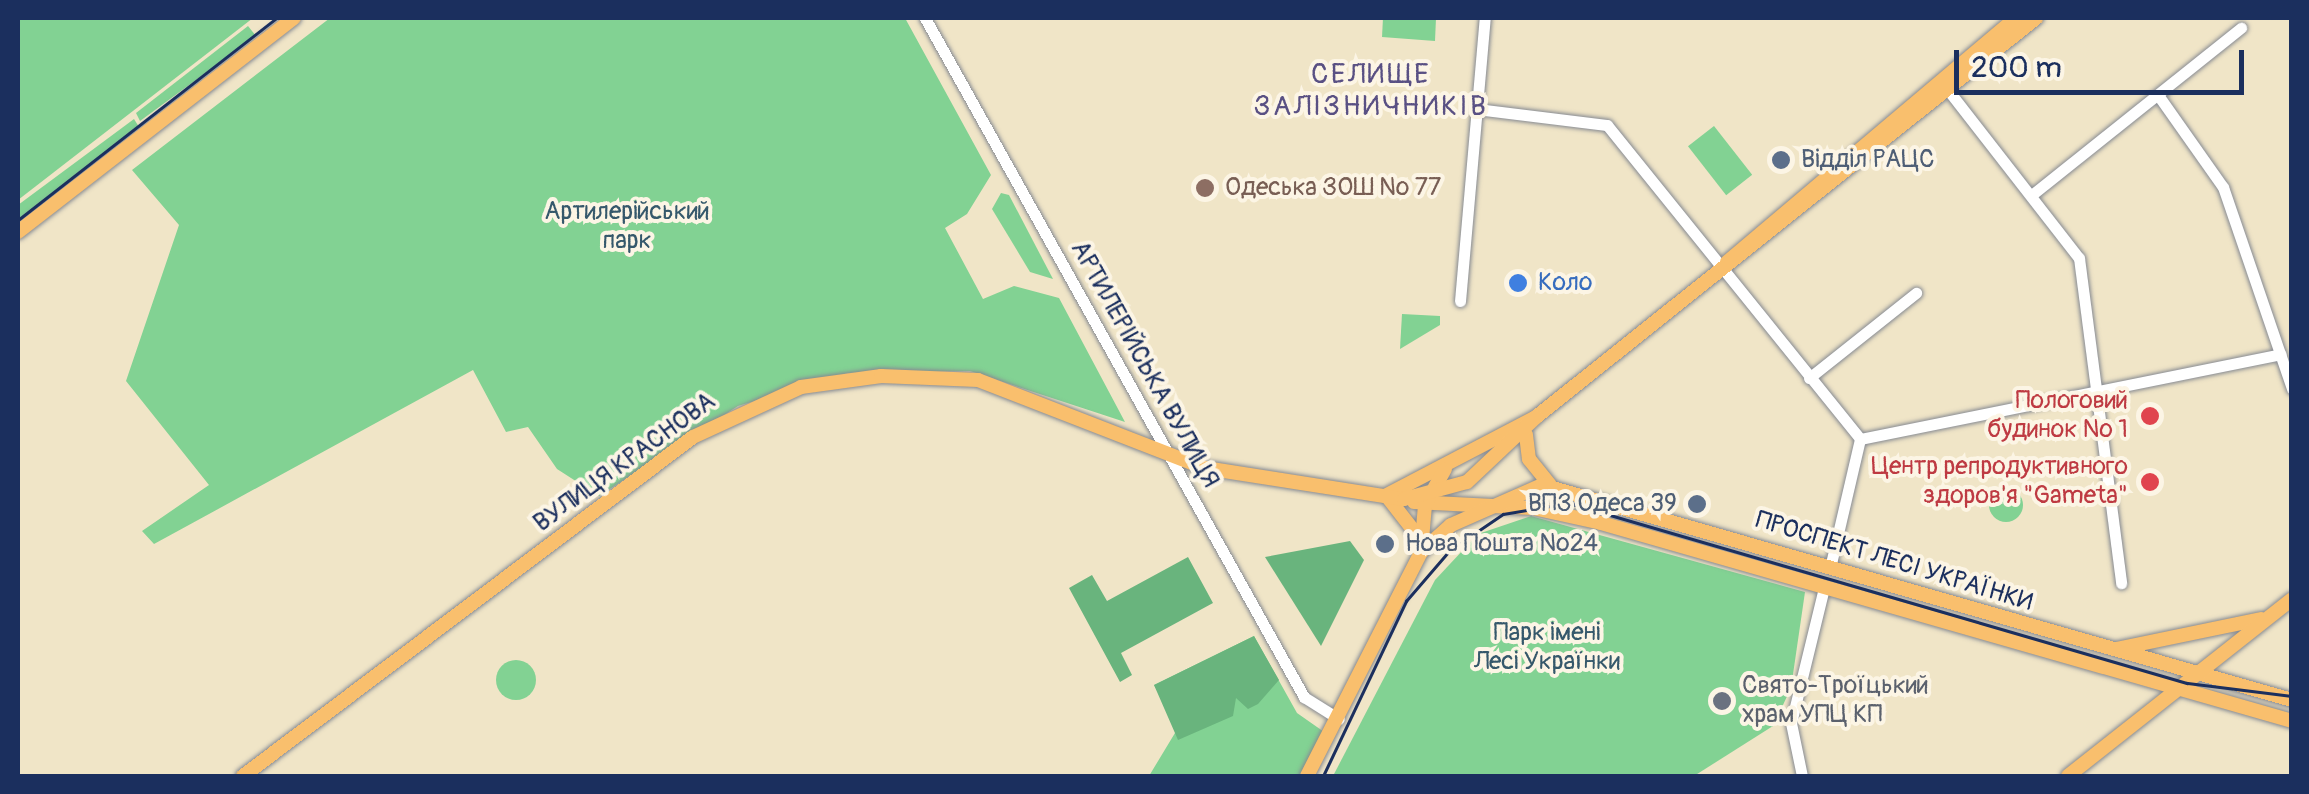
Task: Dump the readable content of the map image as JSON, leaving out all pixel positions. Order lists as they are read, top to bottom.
{
  "streets": {
    "main road": ["ВУЛИЦЯ КРАСНОВА", "ПРОСПЕКТ ЛЕСІ УКРАЇНКИ"],
    "street": ["АРТИЛЕРІЙСЬКА ВУЛИЦЯ"]
  },
  "crossings": [
    ["АРТИЛЕРІЙСЬКА ВУЛИЦЯ", "ВУЛИЦЯ КРАСНОВА"],
    ["ВУЛИЦЯ КРАСНОВА", "ПРОСПЕКТ ЛЕСІ УКРАЇНКИ"]
  ],
  "districts": ["СЕЛИЩЕ ЗАЛІЗНИЧНИКІВ"],
  "parks": ["Артилерійський парк", "Парк імені Лесі Українки"],
  "places": [
    "Відділ РАЦС",
    "Одеська ЗОШ № 77",
    "Коло",
    "Пологовий будинок № 1",
    "Центр репродуктивного здоров'я \"Gameta\"",
    "ВПЗ Одеса 39",
    "Нова Пошта №24",
    "Свято-Троїцький храм УПЦ КП"
  ],
  "scale_bar": "200 m"
}
